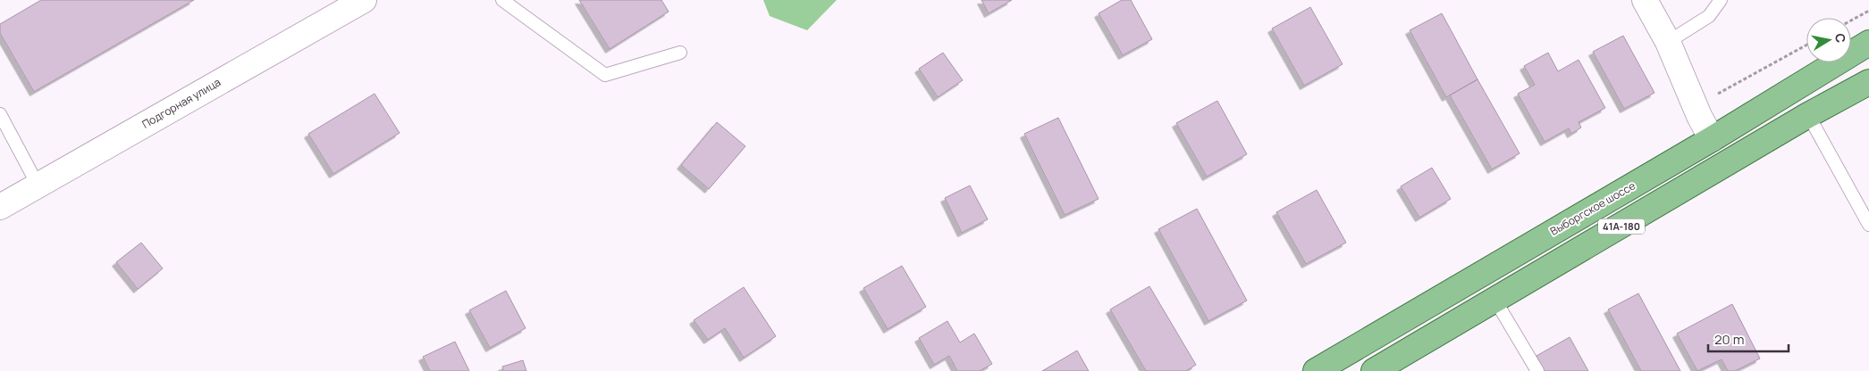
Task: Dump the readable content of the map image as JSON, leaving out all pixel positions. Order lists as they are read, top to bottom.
{
  "streets": {
    "main road": ["Выборгское шоссе", "41А-180"],
    "street": ["Подгорная улица"]
  },
  "scale_bar": "20 m",
  "north": "right"
}
